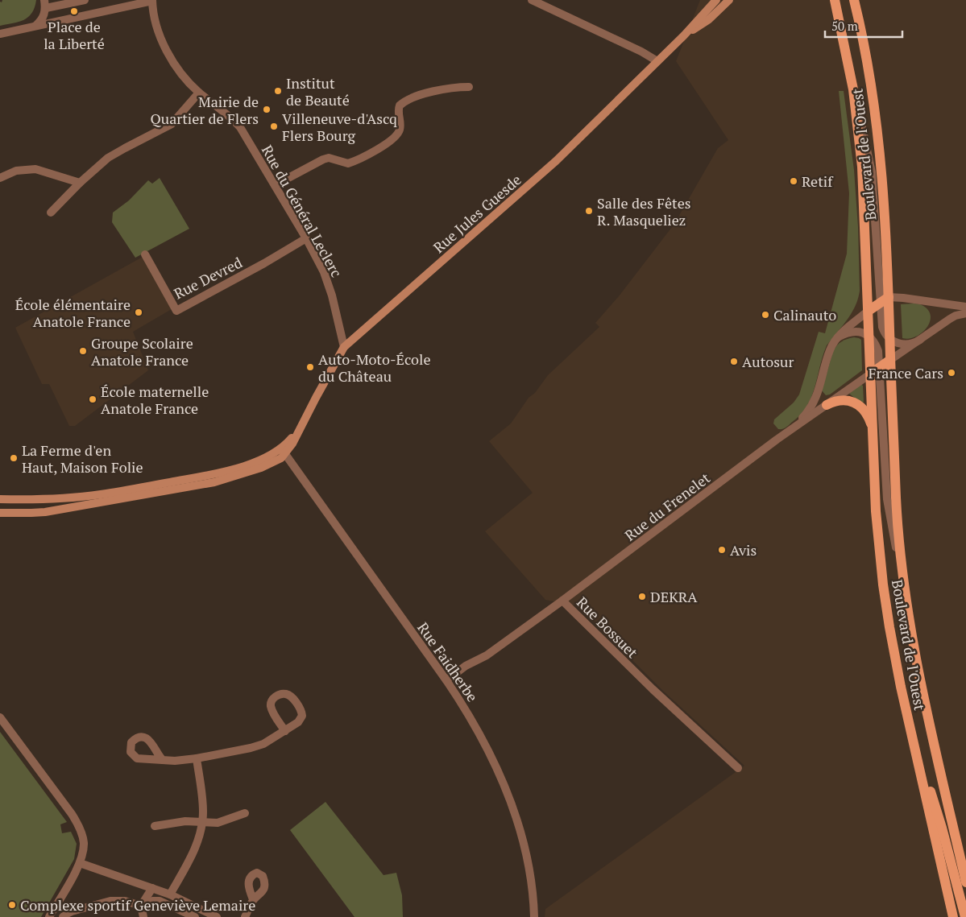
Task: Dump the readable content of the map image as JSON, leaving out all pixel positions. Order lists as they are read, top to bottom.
{
  "streets": {
    "main road": ["Boulevard de l'Ouest"],
    "street": [
      "Rue du Général Leclerc",
      "Rue Jules Guesde",
      "Rue Devred",
      "Rue du Frenelet",
      "Rue Bossuet",
      "Rue Faidherbe"
    ]
  },
  "crossings": [
    ["Boulevard de l'Ouest", "Rue du Frenelet"],
    ["Rue du Général Leclerc", "Rue Jules Guesde"],
    ["Rue du Général Leclerc", "Rue Devred"],
    ["Rue Jules Guesde", "Rue Faidherbe"],
    ["Rue du Frenelet", "Rue Bossuet"],
    ["Rue Bossuet", "Rue Faidherbe"]
  ],
  "places": [
    "Place de la Liberté",
    "Institut de Beauté",
    "Mairie de Quartier de Flers",
    "Villeneuve-d'Ascq Flers Bourg",
    "Retif",
    "Salle des Fêtes R. Masqueliez",
    "École élémentaire Anatole France",
    "Calinauto",
    "Groupe Scolaire Anatole France",
    "Autosur",
    "Auto-Moto-École du Château",
    "France Cars",
    "École maternelle Anatole France",
    "La Ferme d'en Haut, Maison Folie",
    "Avis",
    "DEKRA",
    "Complexe sportif Geneviève Lemaire"
  ],
  "scale_bar": "50 m"
}
